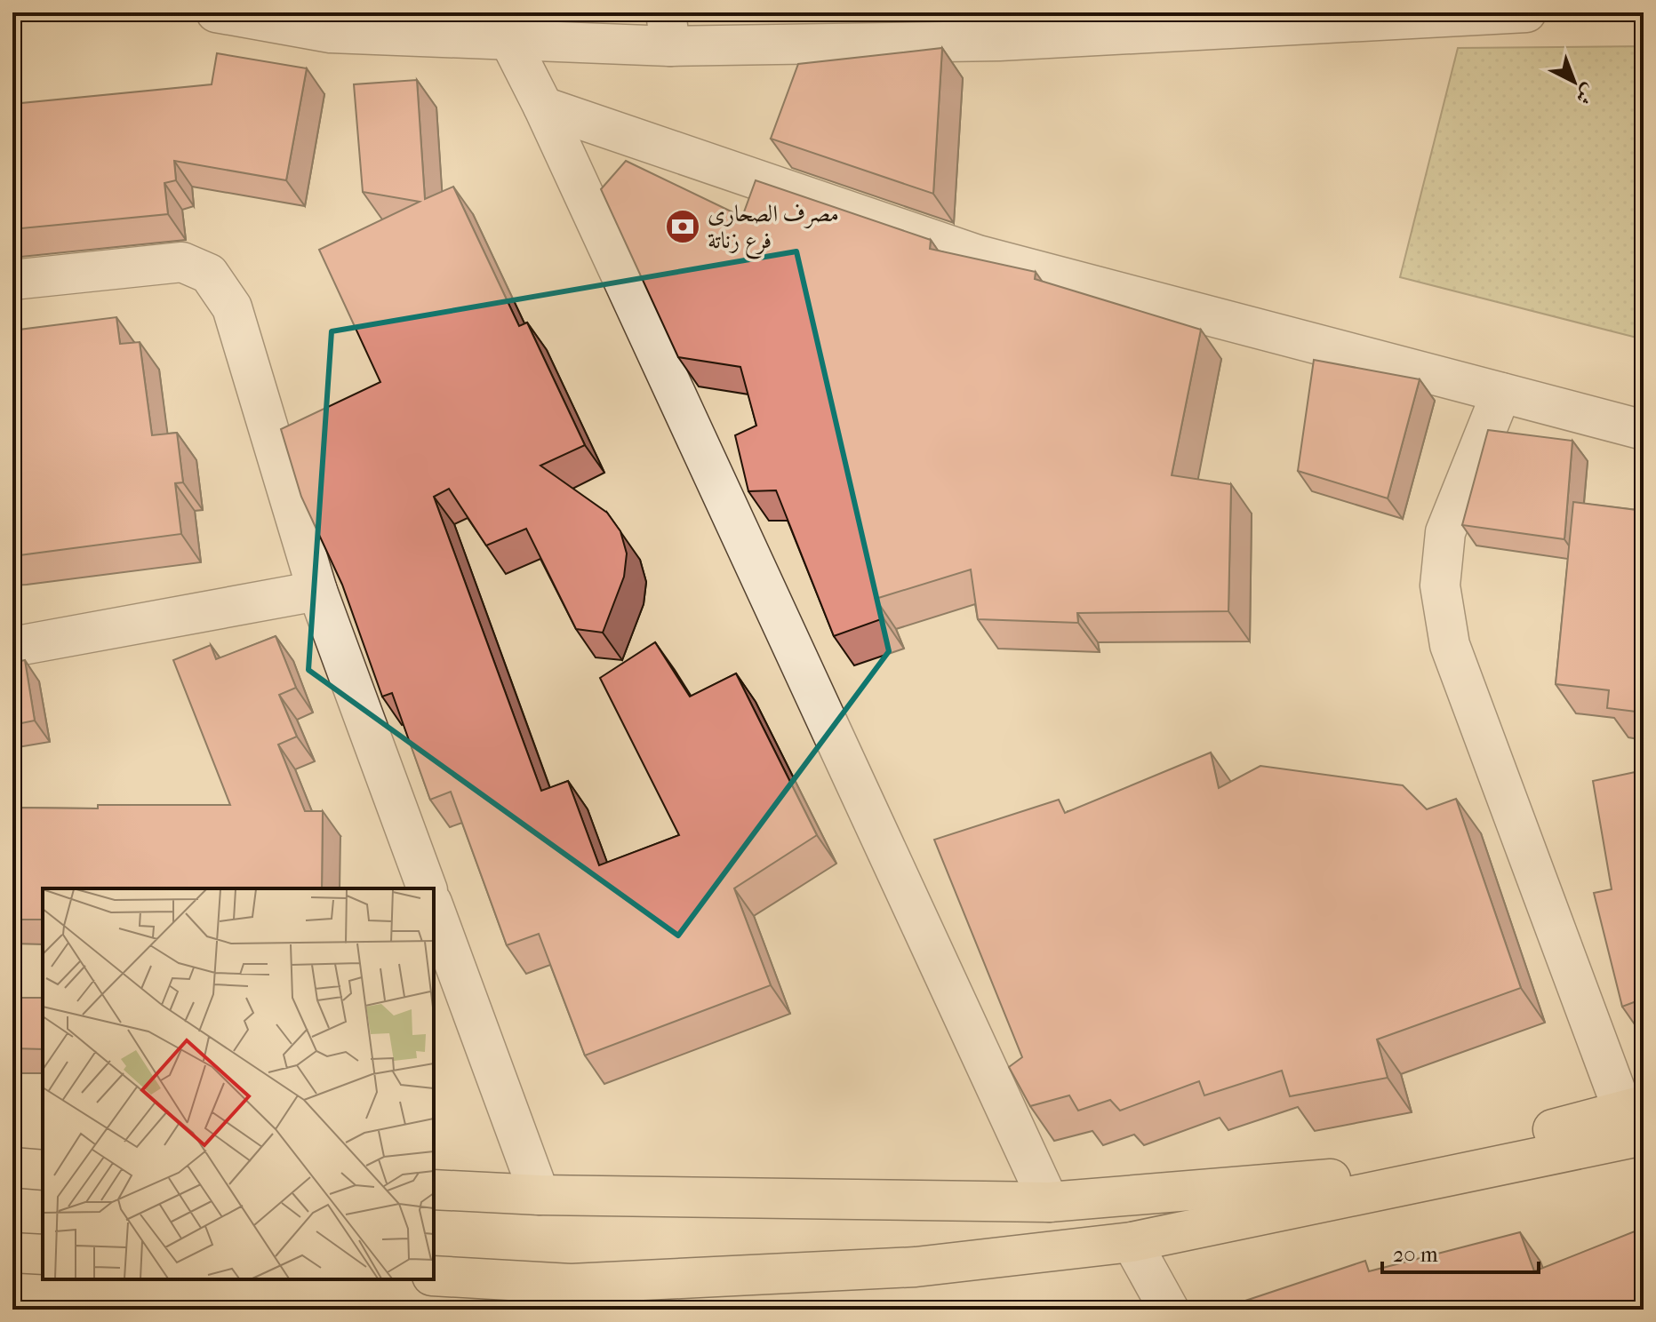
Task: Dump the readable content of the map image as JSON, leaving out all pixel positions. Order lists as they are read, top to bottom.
{
  "places": {
    "bank": ["مصرف الصحارى فرع زناتة"]
  },
  "scale_bar": "20 m",
  "north": "bottom right"
}
